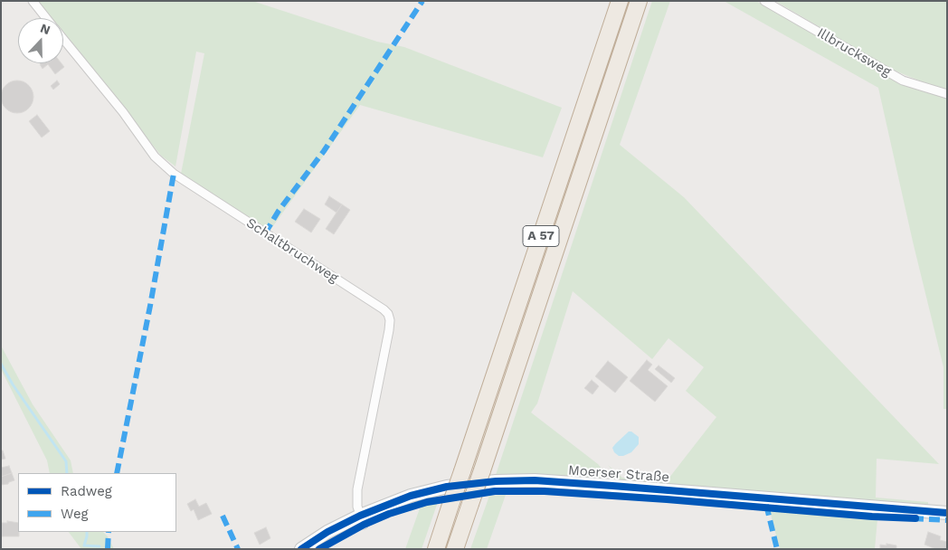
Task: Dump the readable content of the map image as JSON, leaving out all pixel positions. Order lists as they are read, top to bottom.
{
  "streets": {
    "highway": ["A 57"],
    "street": ["Illbrucksweg", "Schaltbruchweg", "Moerser Straße"]
  },
  "crossings": [
    ["Schaltbruchweg", "Moerser Straße"]
  ],
  "legend": ["Radweg", "Weg"],
  "north": "top"
}
